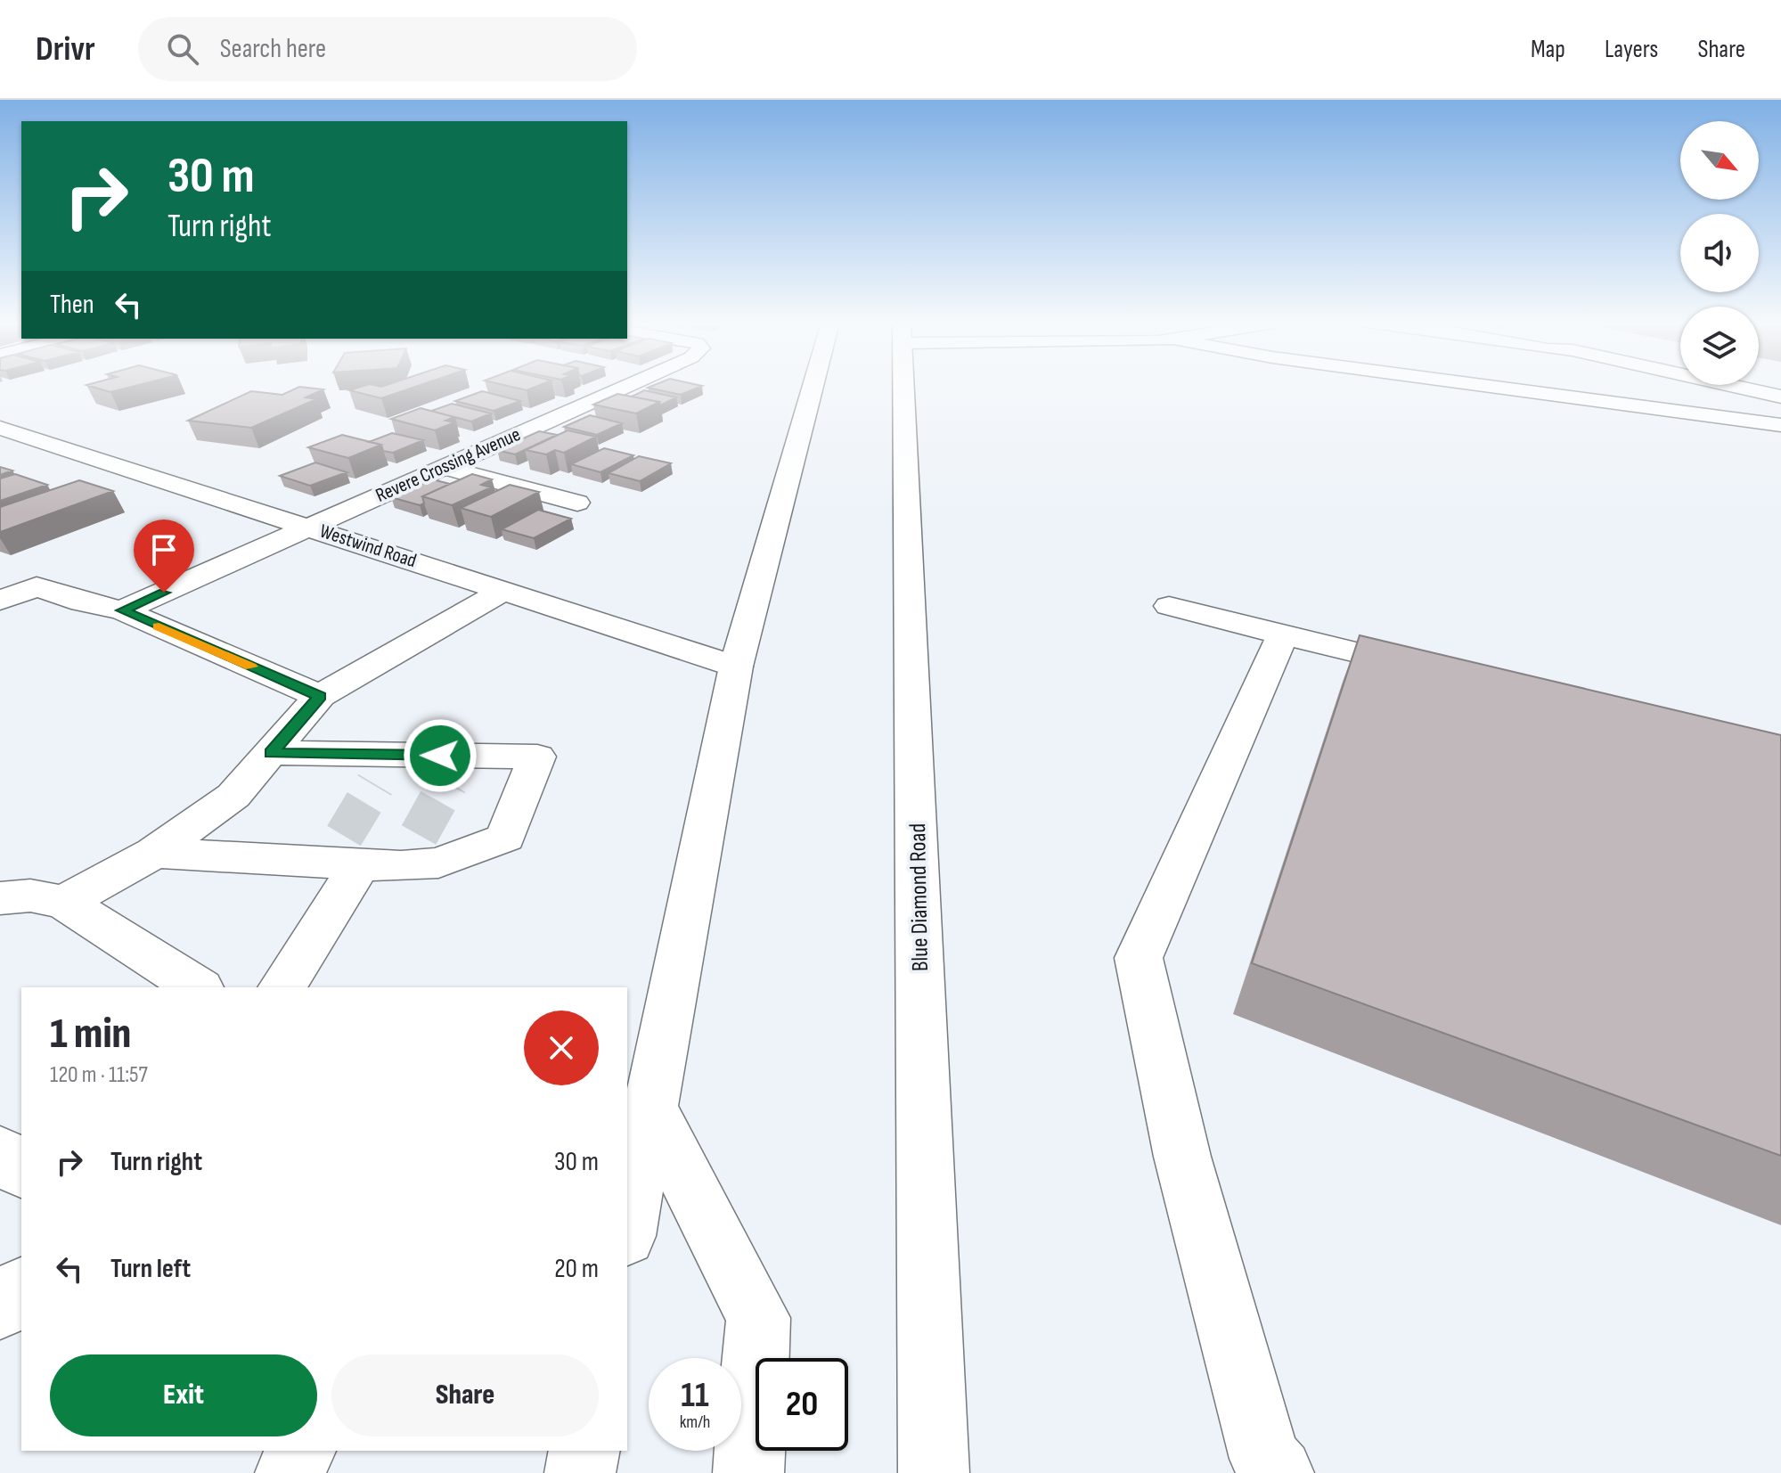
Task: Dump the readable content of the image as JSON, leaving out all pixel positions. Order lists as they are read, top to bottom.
{
  "streets": {
    "main road": ["Revere Crossing Avenue", "Westwind Road", "Blue Diamond Road"]
  },
  "crossings": [
    ["Revere Crossing Avenue", "Westwind Road"]
  ],
  "north": "bottom right",
  "page": {
    "header": "Drivr",
    "search": "Search here",
    "nav": ["Map", "Layers", "Share"],
    "turn": ["30 m", "Turn right"],
    "then": "Then",
    "heading": ["1 min", "120 m · 11:57"],
    "list": [
      {
        "name": "Turn right",
        "value": "30 m"
      },
      {
        "name": "Turn left",
        "value": "20 m"
      }
    ],
    "buttons": ["Exit", "Share"],
    "speed": "11 km/h",
    "limit": "20"
  }
}
